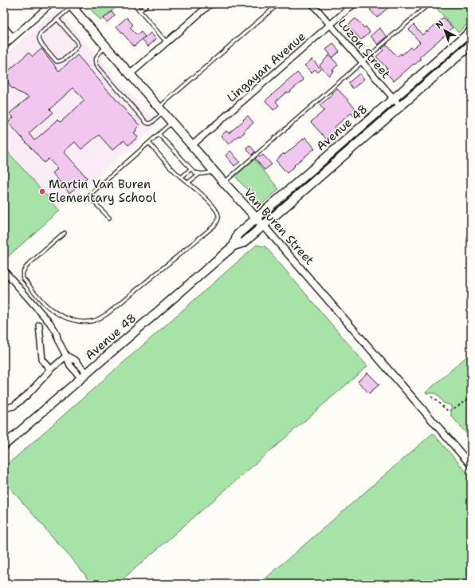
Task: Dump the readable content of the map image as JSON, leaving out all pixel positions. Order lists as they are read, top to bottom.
{
  "streets": {
    "main road": ["Avenue 48", "Van Buren Street"],
    "street": ["Luzon Street", "Lingayan Avenue"]
  },
  "crossings": [
    ["Luzon Street", "Lingayan Avenue"],
    ["Luzon Street", "Avenue 48"],
    ["Lingayan Avenue", "Van Buren Street"],
    ["Avenue 48", "Van Buren Street"]
  ],
  "places": ["Martin Van Buren Elementary School"],
  "north": "top left"
}
